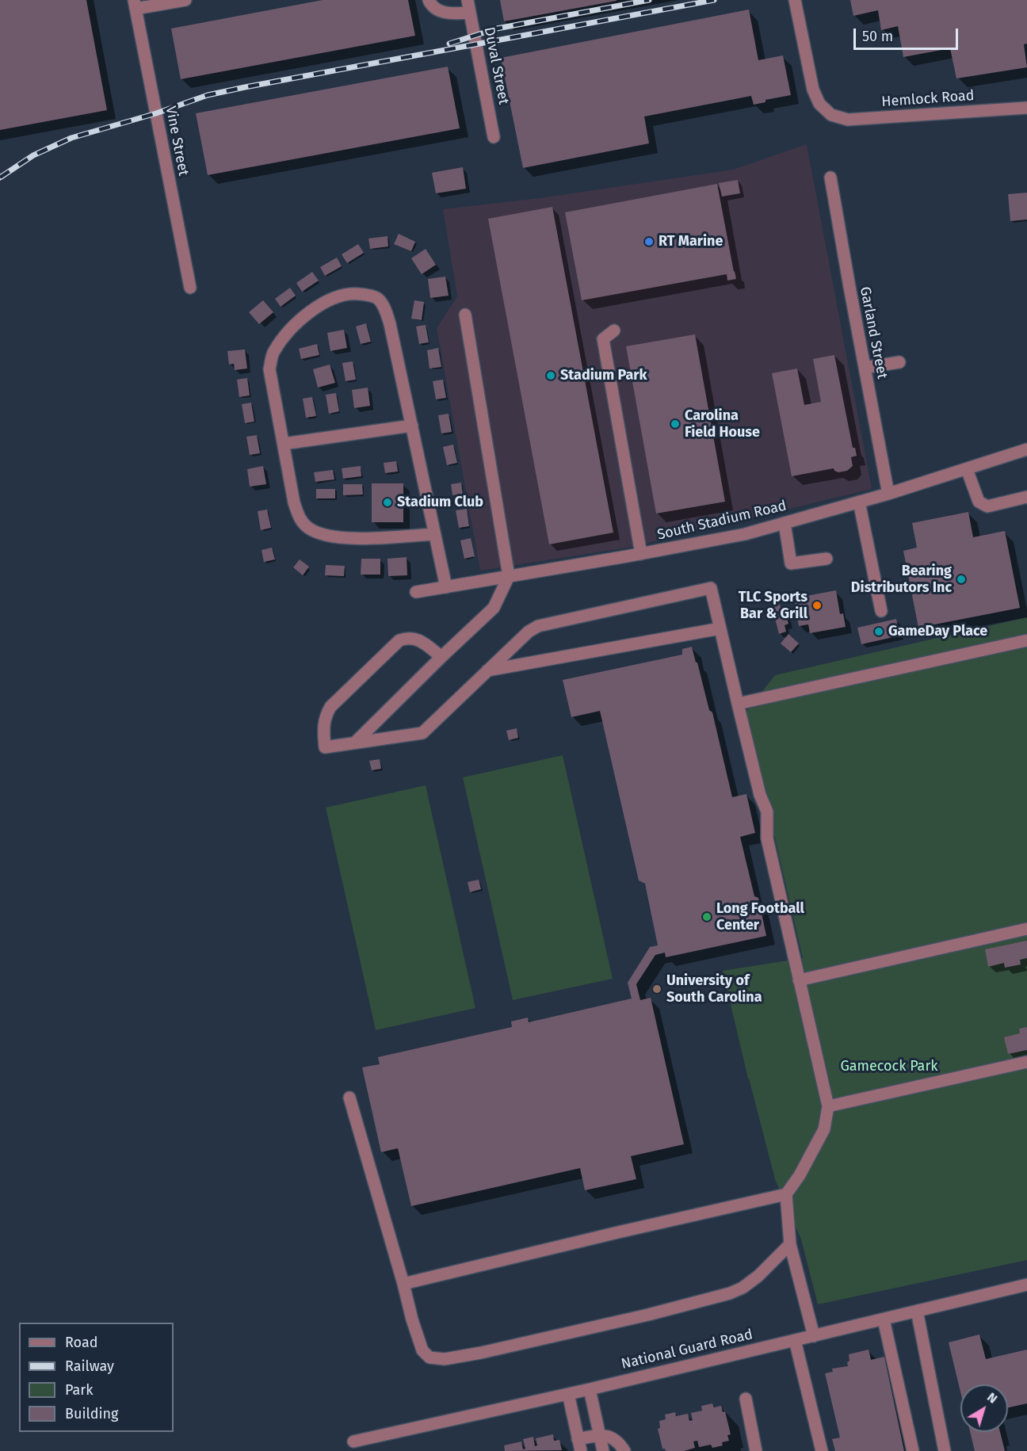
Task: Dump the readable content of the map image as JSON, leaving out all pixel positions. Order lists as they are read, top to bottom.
{
  "streets": {
    "street": [
      "Duval Street",
      "Hemlock Road",
      "Vine Street",
      "Garland Street",
      "South Stadium Road",
      "National Guard Road"
    ]
  },
  "crossings": [
    ["Garland Street", "South Stadium Road"]
  ],
  "parks": ["Gamecock Park"],
  "places": [
    "RT Marine",
    "Stadium Park",
    "Carolina Field House",
    "Stadium Club",
    "Bearing Distributors Inc",
    "TLC Sports Bar & Grill",
    "GameDay Place",
    "Long Football Center",
    "University of South Carolina"
  ],
  "legend": [
    "Road",
    "Railway",
    "Park",
    "Building"
  ],
  "scale_bar": "50 m",
  "north": "top right"
}
